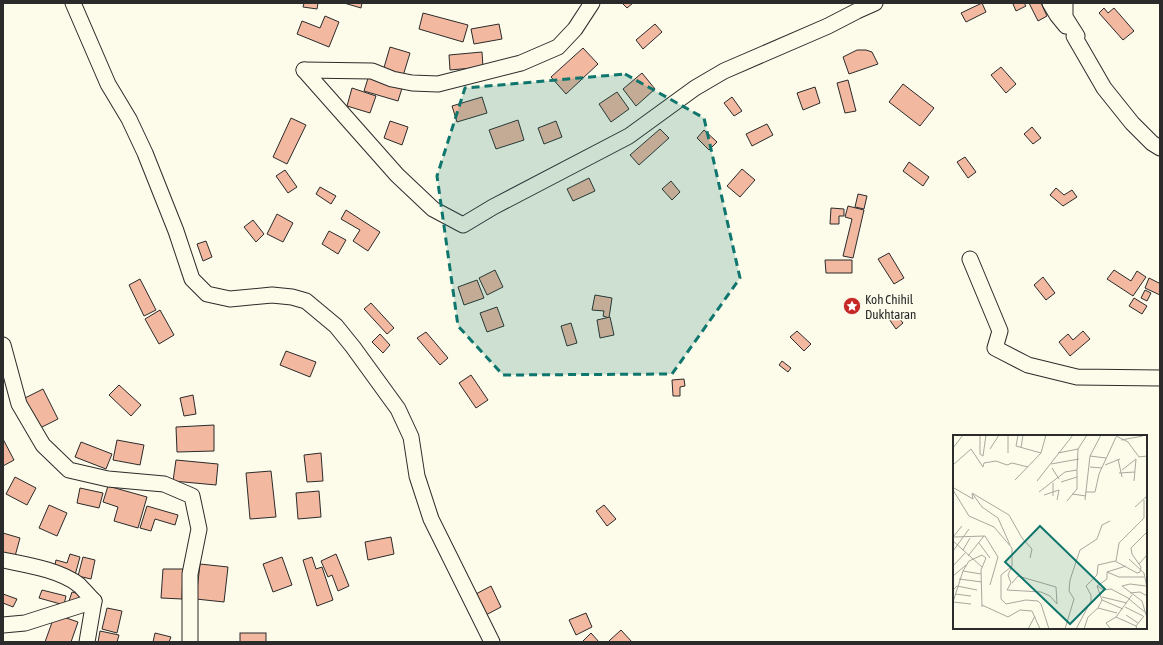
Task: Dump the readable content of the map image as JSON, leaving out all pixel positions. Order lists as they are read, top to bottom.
{
  "places": {
    "place": ["Koh Chihil Dukhtaran"]
  }
}
